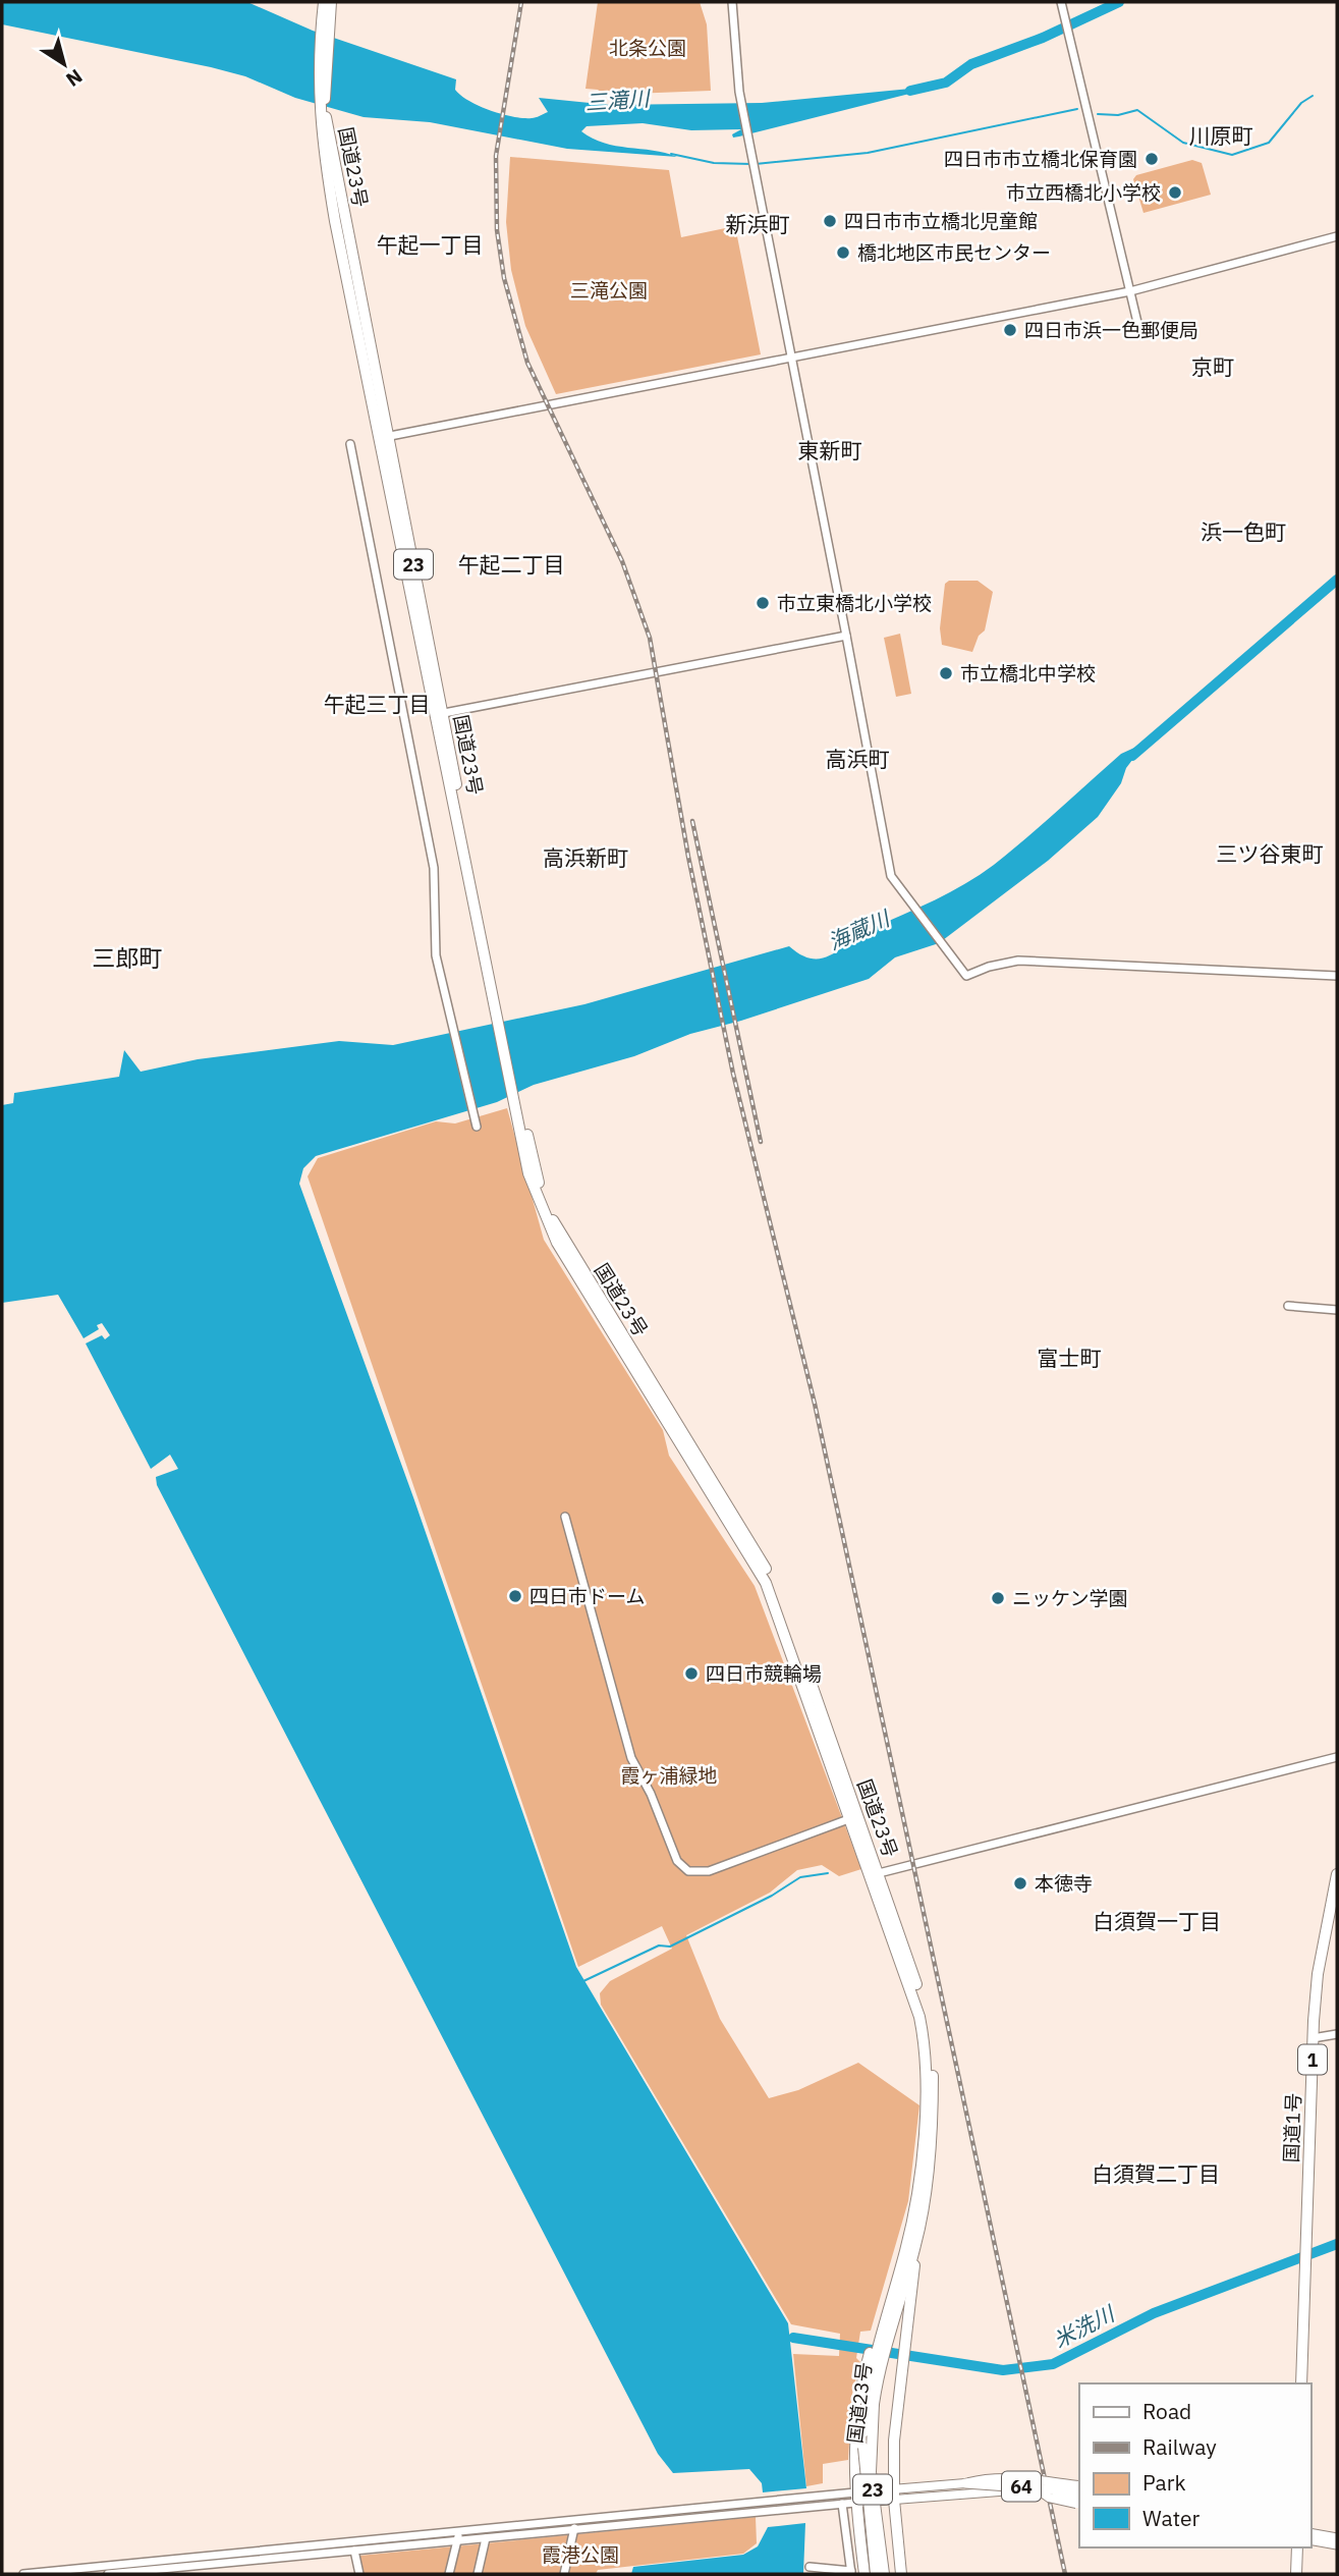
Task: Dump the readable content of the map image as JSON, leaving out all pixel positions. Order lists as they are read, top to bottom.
{
  "streets": {
    "highway": [
      "国道23号",
      "23",
      "1",
      "国道1号"
    ],
    "main road": ["64"]
  },
  "districts": [
    "川原町",
    "新浜町",
    "午起一丁目",
    "京町",
    "東新町",
    "浜一色町",
    "午起二丁目",
    "午起三丁目",
    "高浜町",
    "三ツ谷東町",
    "高浜新町",
    "三郎町",
    "富士町",
    "白須賀一丁目",
    "白須賀二丁目"
  ],
  "water": ["三滝川", "海蔵川", "米洗川"],
  "parks": [
    "北条公園",
    "三滝公園",
    "霞ヶ浦緑地",
    "霞港公園"
  ],
  "places": [
    "四日市市立橋北保育園",
    "市立西橋北小学校",
    "四日市市立橋北児童館",
    "橋北地区市民センター",
    "四日市浜一色郵便局",
    "市立東橋北小学校",
    "市立橋北中学校",
    "四日市ドーム",
    "ニッケン学園",
    "四日市競輪場",
    "本徳寺"
  ],
  "legend": [
    "Road",
    "Railway",
    "Park",
    "Water"
  ],
  "north": "bottom right"
}
